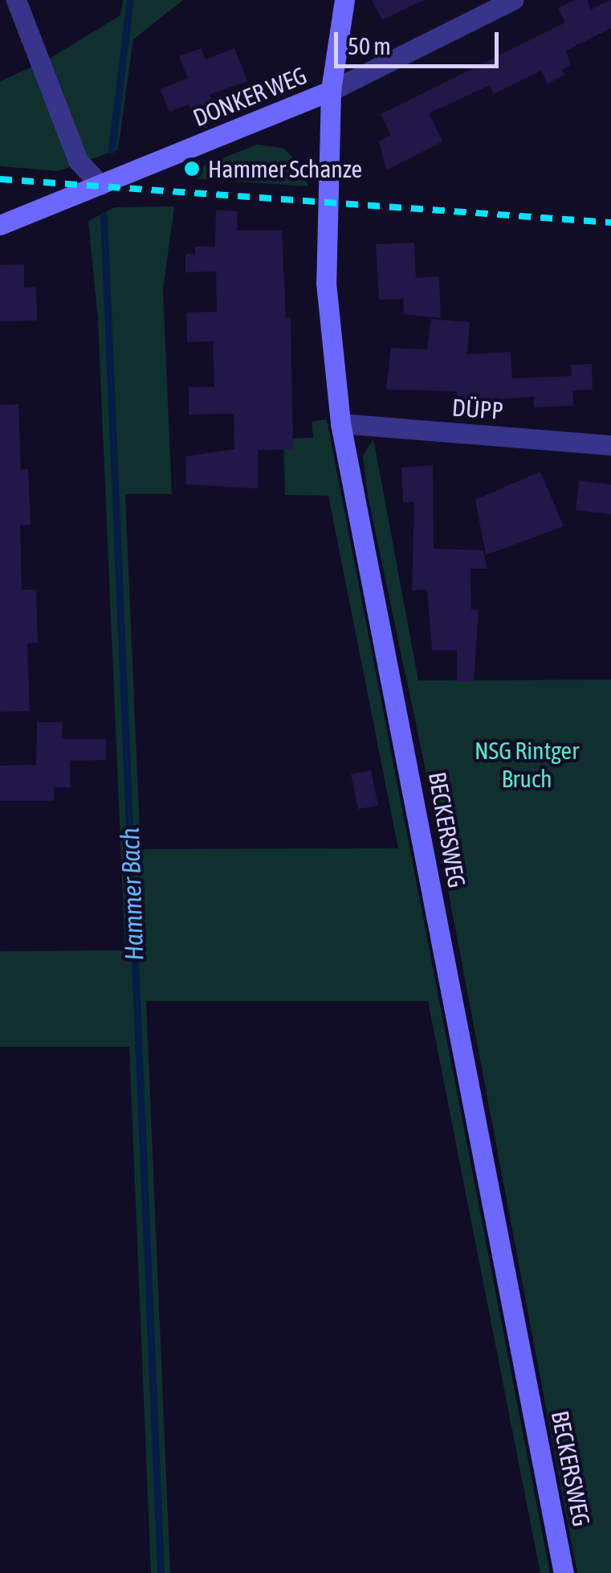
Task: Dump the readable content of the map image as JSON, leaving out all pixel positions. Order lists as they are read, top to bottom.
{
  "streets": {
    "street": ["DONKER WEG", "DÜPP", "BECKERSWEG"]
  },
  "crossings": [
    ["DONKER WEG", "BECKERSWEG"],
    ["DÜPP", "BECKERSWEG"]
  ],
  "water": ["Hammer Bach"],
  "parks": ["NSG Rintger Bruch"],
  "places": ["Hammer Schanze"],
  "scale_bar": "50 m"
}
